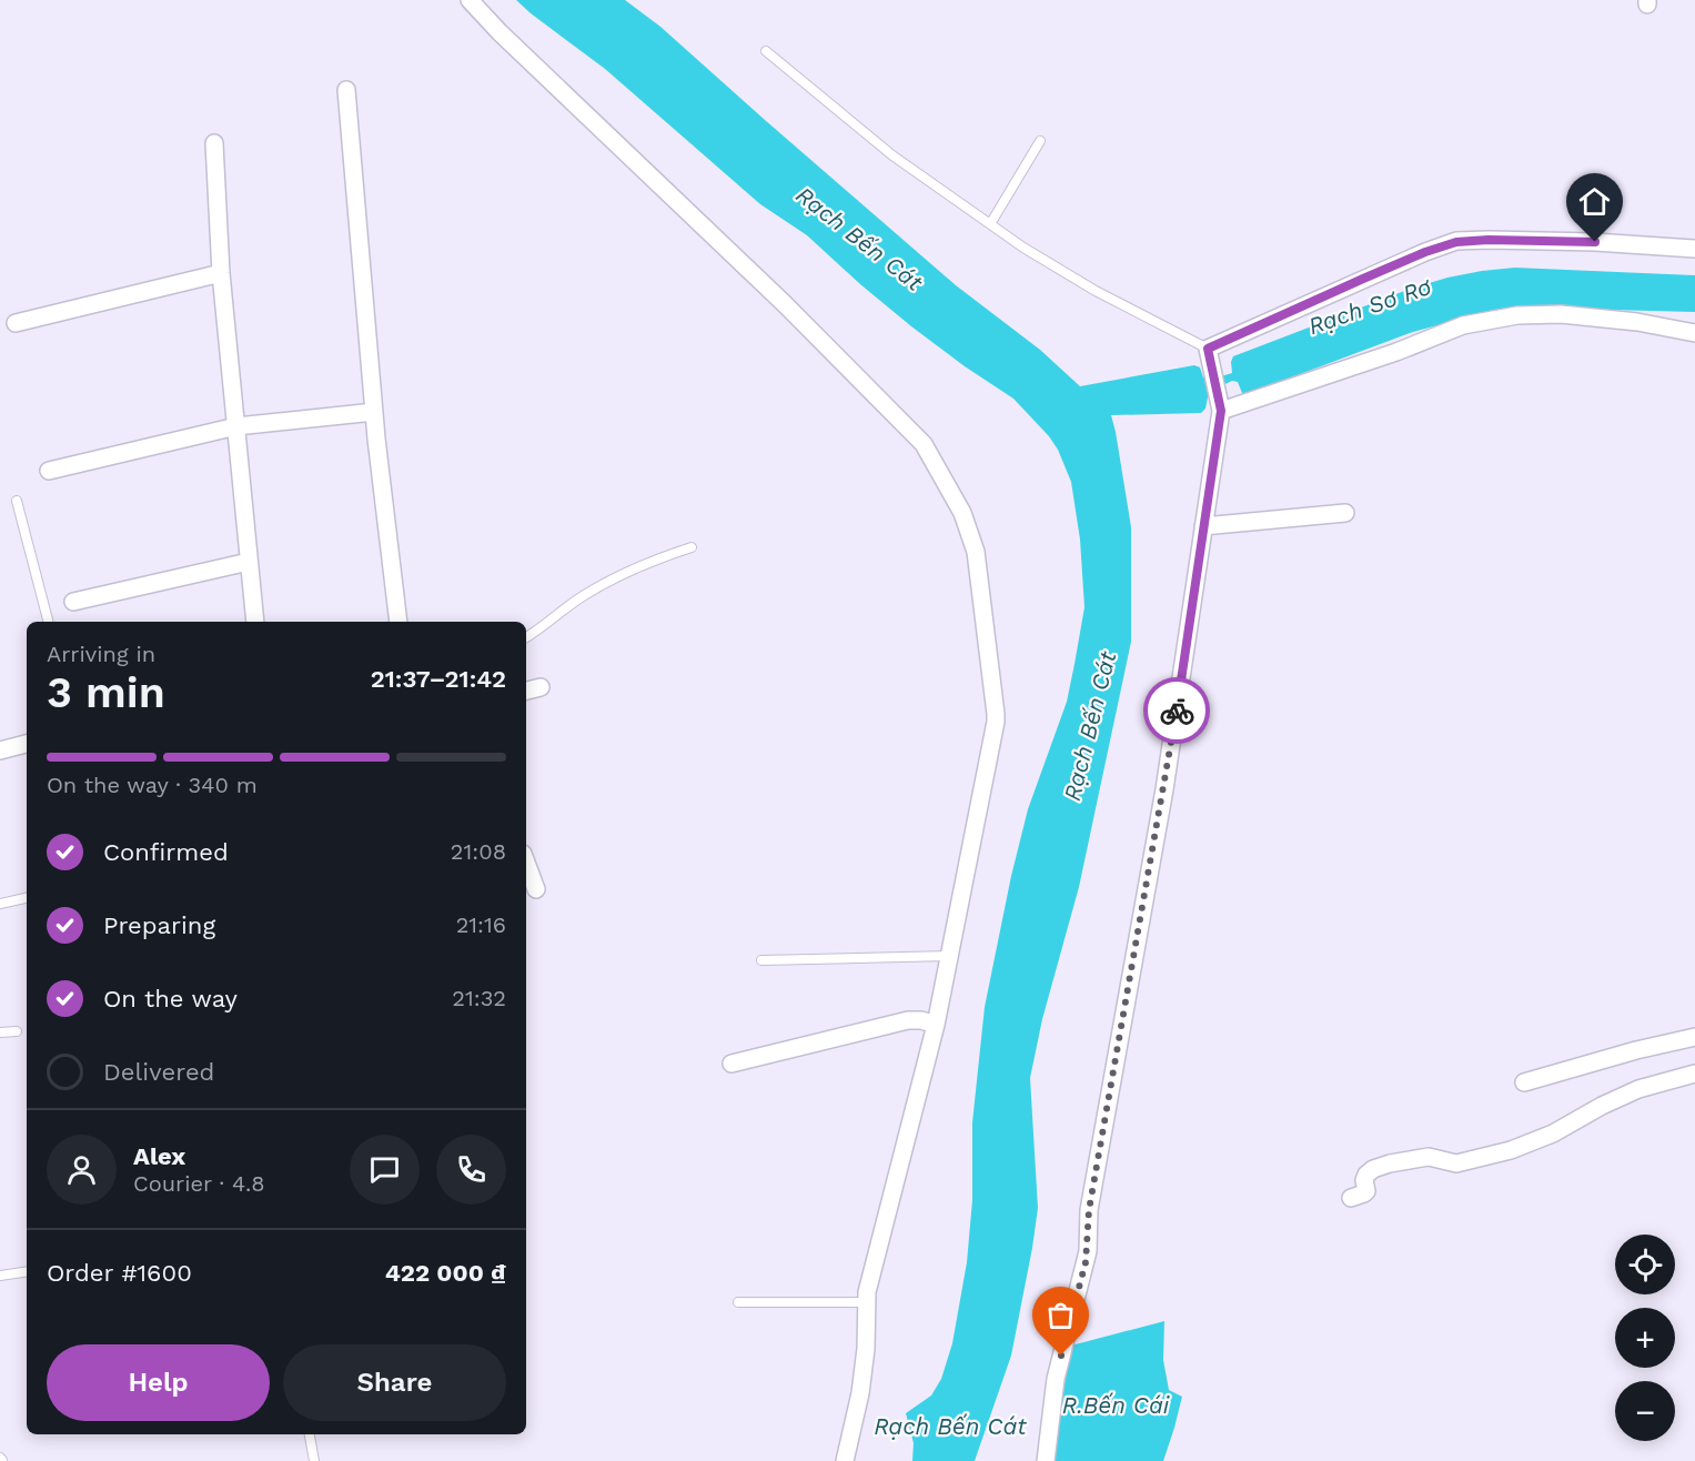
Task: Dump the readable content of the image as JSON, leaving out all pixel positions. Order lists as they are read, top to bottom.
{
  "water": ["Rạch Bến Cát", "Rạch Sơ Rơ", "R.Bến Cái"],
  "page": {
    "heading": ["3 min", "Arriving in", "21:37–21:42"],
    "panel": [
      "Alex",
      "Courier · 4.8",
      "Order #1600",
      "422 000 ₫"
    ],
    "bar": "On the way · 340 m",
    "list": [
      ["Confirmed", "21:08"],
      ["Preparing", "21:16"],
      ["On the way", "21:32"],
      "Delivered"
    ],
    "map_buttons": ["+", "−"],
    "buttons": ["Help", "Share"]
  }
}
